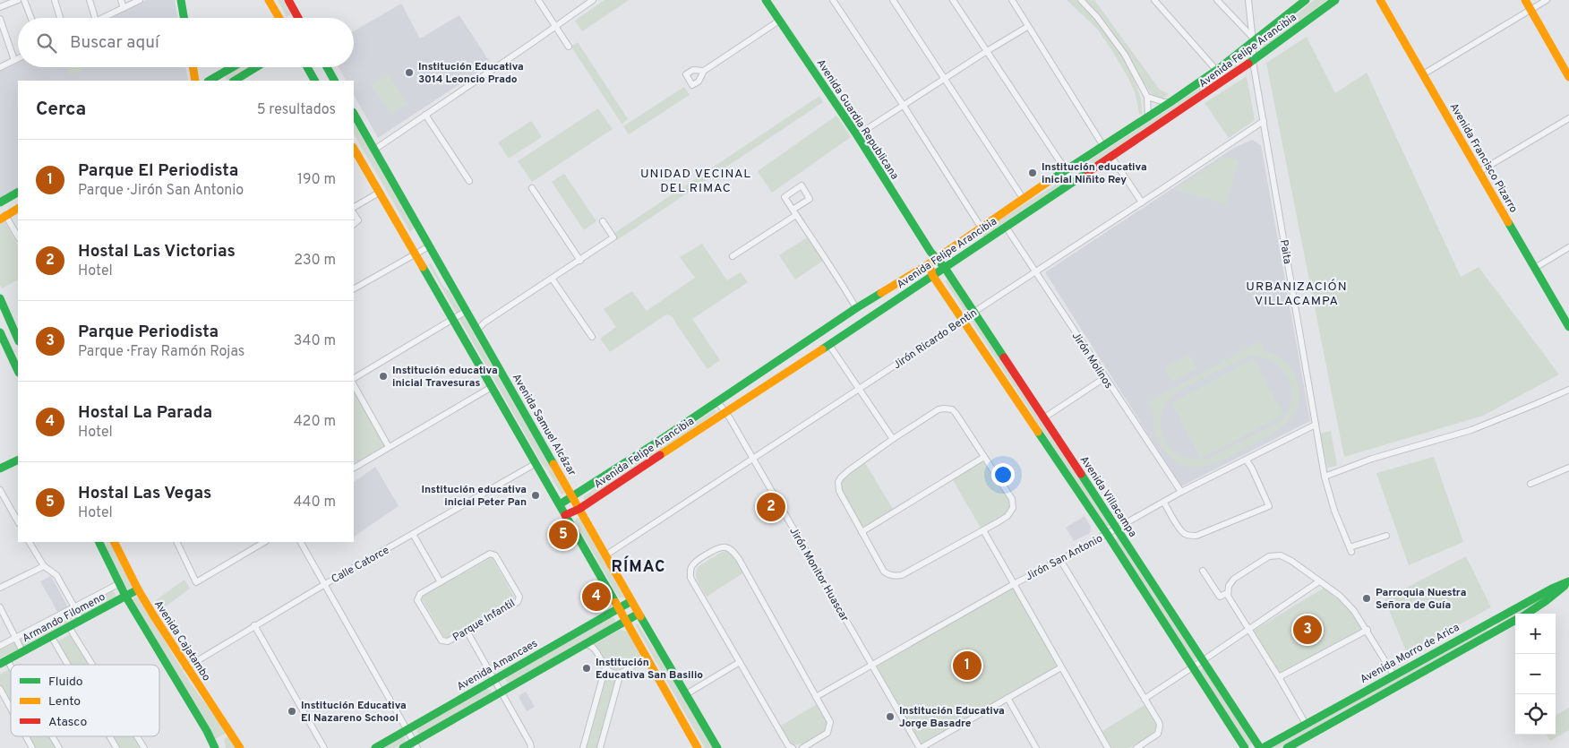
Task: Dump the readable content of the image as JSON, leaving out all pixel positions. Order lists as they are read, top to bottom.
{
  "streets": {
    "main road": [
      "Avenida Felipe Arancibia",
      "Avenida Guardia Republicana",
      "Avenida Francisco Pizarro",
      "Avenida Samuel Alcázar",
      "Avenida Villacampa",
      "Armando Filomeno",
      "Avenida Cajatambo",
      "Avenida Morro de Arica",
      "Avenida Amancaes"
    ],
    "street": [
      "Paita",
      "Jirón Ricardo Bentin",
      "Jirón Molinos",
      "Jirón San Antonio",
      "Calle Catorce",
      "Jirón Monitor Huascar",
      "Parque Infantil"
    ]
  },
  "crossings": [
    ["Avenida Felipe Arancibia", "Avenida Guardia Republicana"],
    ["Avenida Felipe Arancibia", "Paita"],
    ["Avenida Felipe Arancibia", "Jirón Molinos"],
    ["Avenida Felipe Arancibia", "Avenida Samuel Alcázar"],
    ["Avenida Felipe Arancibia", "Avenida Villacampa"],
    ["Avenida Felipe Arancibia", "Jirón Monitor Huascar"],
    ["Avenida Guardia Republicana", "Avenida Villacampa"],
    ["Paita", "Jirón Ricardo Bentin"],
    ["Paita", "Jirón San Antonio"],
    ["Jirón Ricardo Bentin", "Jirón Molinos"],
    ["Jirón Ricardo Bentin", "Avenida Samuel Alcázar"],
    ["Jirón Ricardo Bentin", "Avenida Villacampa"],
    ["Jirón Ricardo Bentin", "Jirón Monitor Huascar"],
    ["Jirón Molinos", "Jirón San Antonio"],
    ["Avenida Samuel Alcázar", "Avenida Amancaes"],
    ["Avenida Villacampa", "Jirón San Antonio"],
    ["Avenida Villacampa", "Avenida Morro de Arica"],
    ["Jirón San Antonio", "Jirón Monitor Huascar"],
    ["Calle Catorce", "Avenida Cajatambo"],
    ["Armando Filomeno", "Avenida Cajatambo"]
  ],
  "districts": ["UNIDAD VECINAL DEL RIMAC", "URBANIZACIÓN VILLACAMPA", "RÍMAC"],
  "places": [
    "Institución Educativa 3014 Leoncio Prado",
    "Institución educativa inicial Niñito Rey",
    "Institución educativa inicial Travesuras",
    "Institución educativa inicial Peter Pan",
    "Parroquia Nuestra Señora de Guía",
    "Institución Educativa San Basilio",
    "Institución Educativa El Nazareno School",
    "Institución Educativa Jorge Basadre"
  ],
  "legend": ["Fluido", "Lento", "Atasco"],
  "page": {
    "search": "Buscar aquí",
    "heading": ["Cerca", "5 resultados"],
    "list": [
      {
        "mark": "1",
        "name": "Parque El Periodista",
        "note": "Parque · Jirón San Antonio",
        "value": "190 m"
      },
      {
        "mark": "2",
        "name": "Hostal Las Victorias",
        "note": "Hotel",
        "value": "230 m"
      },
      {
        "mark": "3",
        "name": "Parque Periodista",
        "note": "Parque · Fray Ramón Rojas",
        "value": "340 m"
      },
      {
        "mark": "4",
        "name": "Hostal La Parada",
        "note": "Hotel",
        "value": "420 m"
      },
      {
        "mark": "5",
        "name": "Hostal Las Vegas",
        "note": "Hotel",
        "value": "440 m"
      }
    ],
    "pins": [
      "2",
      "5",
      "4",
      "3",
      "1"
    ],
    "map_buttons": ["+", "−"]
  }
}
